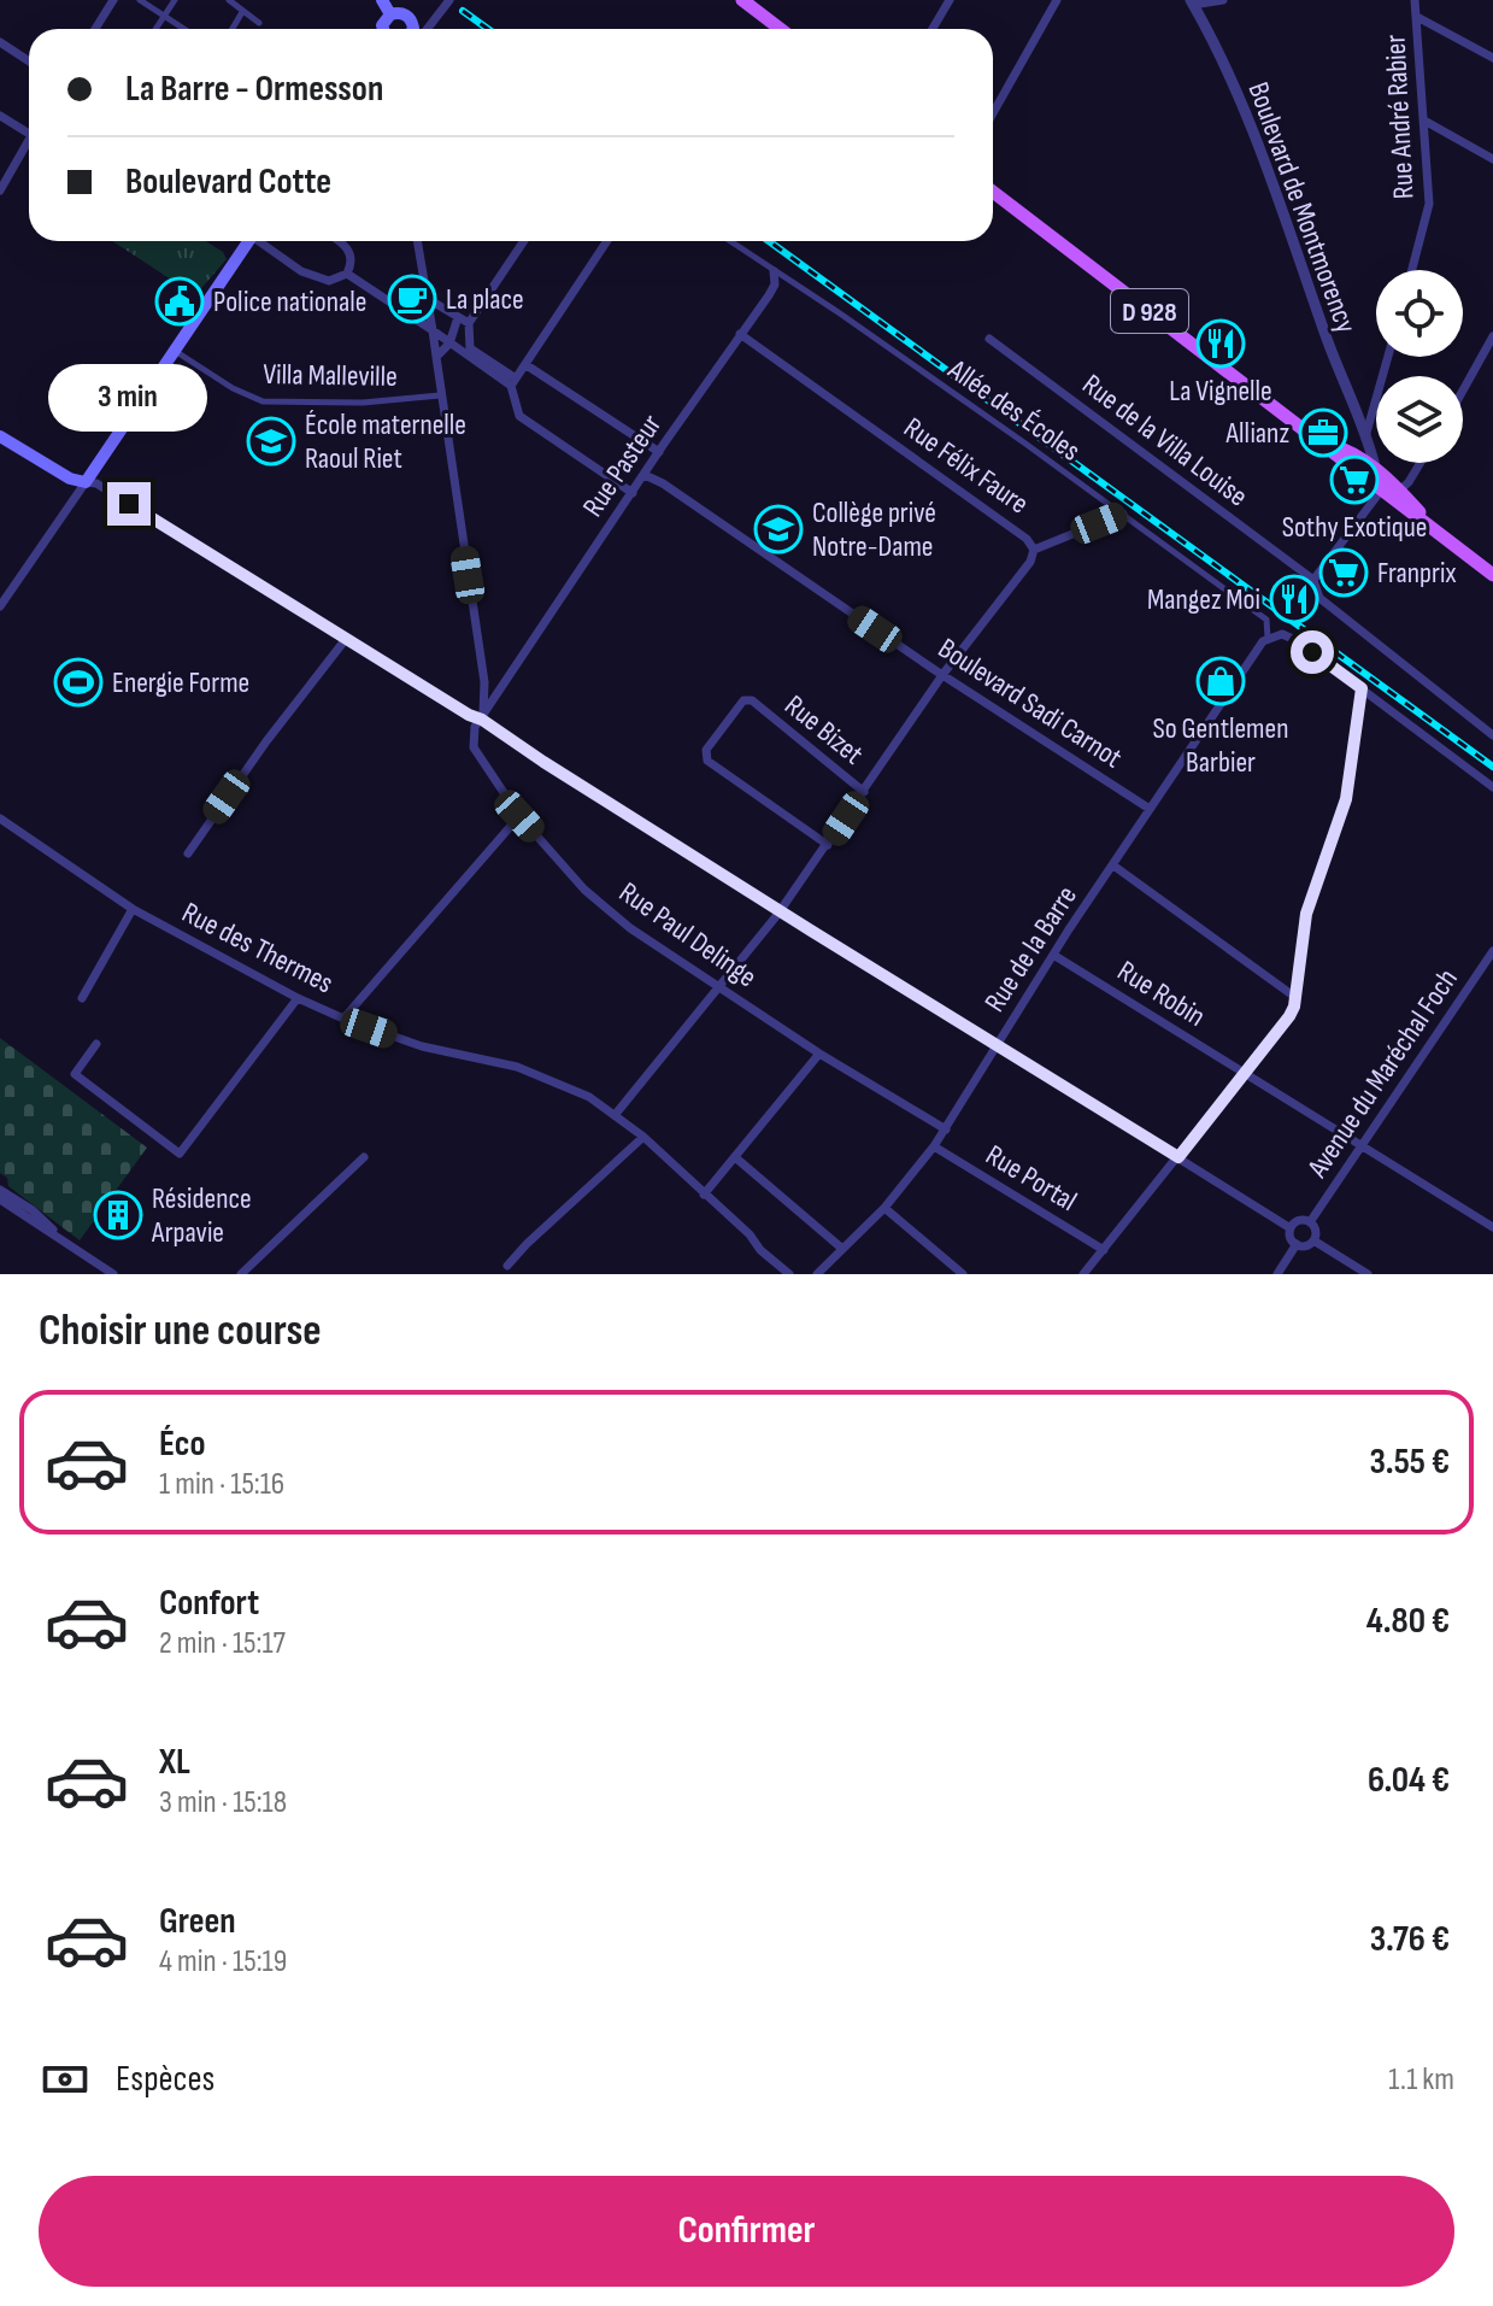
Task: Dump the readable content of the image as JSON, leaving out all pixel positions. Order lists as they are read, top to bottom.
{
  "streets": {
    "main road": ["D 928"],
    "street": [
      "Rue André Rabier",
      "Boulevard de Montmorency",
      "Villa Malleville",
      "Allée des Écoles",
      "Rue de la Villa Louise",
      "Rue Pasteur",
      "Rue Félix Faure",
      "Boulevard Sadi Carnot",
      "Rue Bizet",
      "Rue Paul Delinge",
      "Rue des Thermes",
      "Rue de la Barre",
      "Rue Robin",
      "Avenue du Maréchal Foch",
      "Rue Portal"
    ]
  },
  "crossings": [
    ["Boulevard de Montmorency", "D 928"],
    ["Allée des Écoles", "Rue Pasteur"],
    ["Allée des Écoles", "Rue de la Barre"],
    ["Rue Pasteur", "Rue Félix Faure"],
    ["Rue Pasteur", "Boulevard Sadi Carnot"],
    ["Rue Pasteur", "Rue Paul Delinge"],
    ["Rue Félix Faure", "Boulevard Sadi Carnot"],
    ["Rue Félix Faure", "Rue Bizet"],
    ["Rue Félix Faure", "Rue Paul Delinge"],
    ["Rue Félix Faure", "Rue des Thermes"],
    ["Boulevard Sadi Carnot", "Rue de la Barre"],
    ["Rue Paul Delinge", "Rue de la Barre"],
    ["Rue de la Barre", "Rue Robin"],
    ["Rue de la Barre", "Rue Portal"],
    ["Rue Robin", "Avenue du Maréchal Foch"]
  ],
  "places": {
    "cafe": ["La place"],
    "public building": ["Police nationale"],
    "restaurant": ["La Vignelle", "Mangez Moi"],
    "office": ["Allianz"],
    "school or university": ["École maternelle Raoul Riet", "Collège privé Notre-Dame"],
    "supermarket": ["Sothy Exotique", "Franprix"],
    "shop": ["So Gentlemen Barbier"],
    "sports": ["Energie Forme"],
    "building": ["Résidence Arpavie"]
  },
  "page": {
    "banner": ["La Barre - Ormesson", "Boulevard Cotte"],
    "bubble": "3 min",
    "heading": "Choisir une course",
    "list": [
      {
        "name": "Éco",
        "note": "1 min · 15:16",
        "value": "3.55 €"
      },
      {
        "name": "Confort",
        "note": "2 min · 15:17",
        "value": "4.80 €"
      },
      {
        "name": "XL",
        "note": "3 min · 15:18",
        "value": "6.04 €"
      },
      {
        "name": "Green",
        "note": "4 min · 15:19",
        "value": "3.76 €"
      }
    ],
    "pay": ["Espèces", "1.1 km"],
    "buttons": "Confirmer"
  }
}
